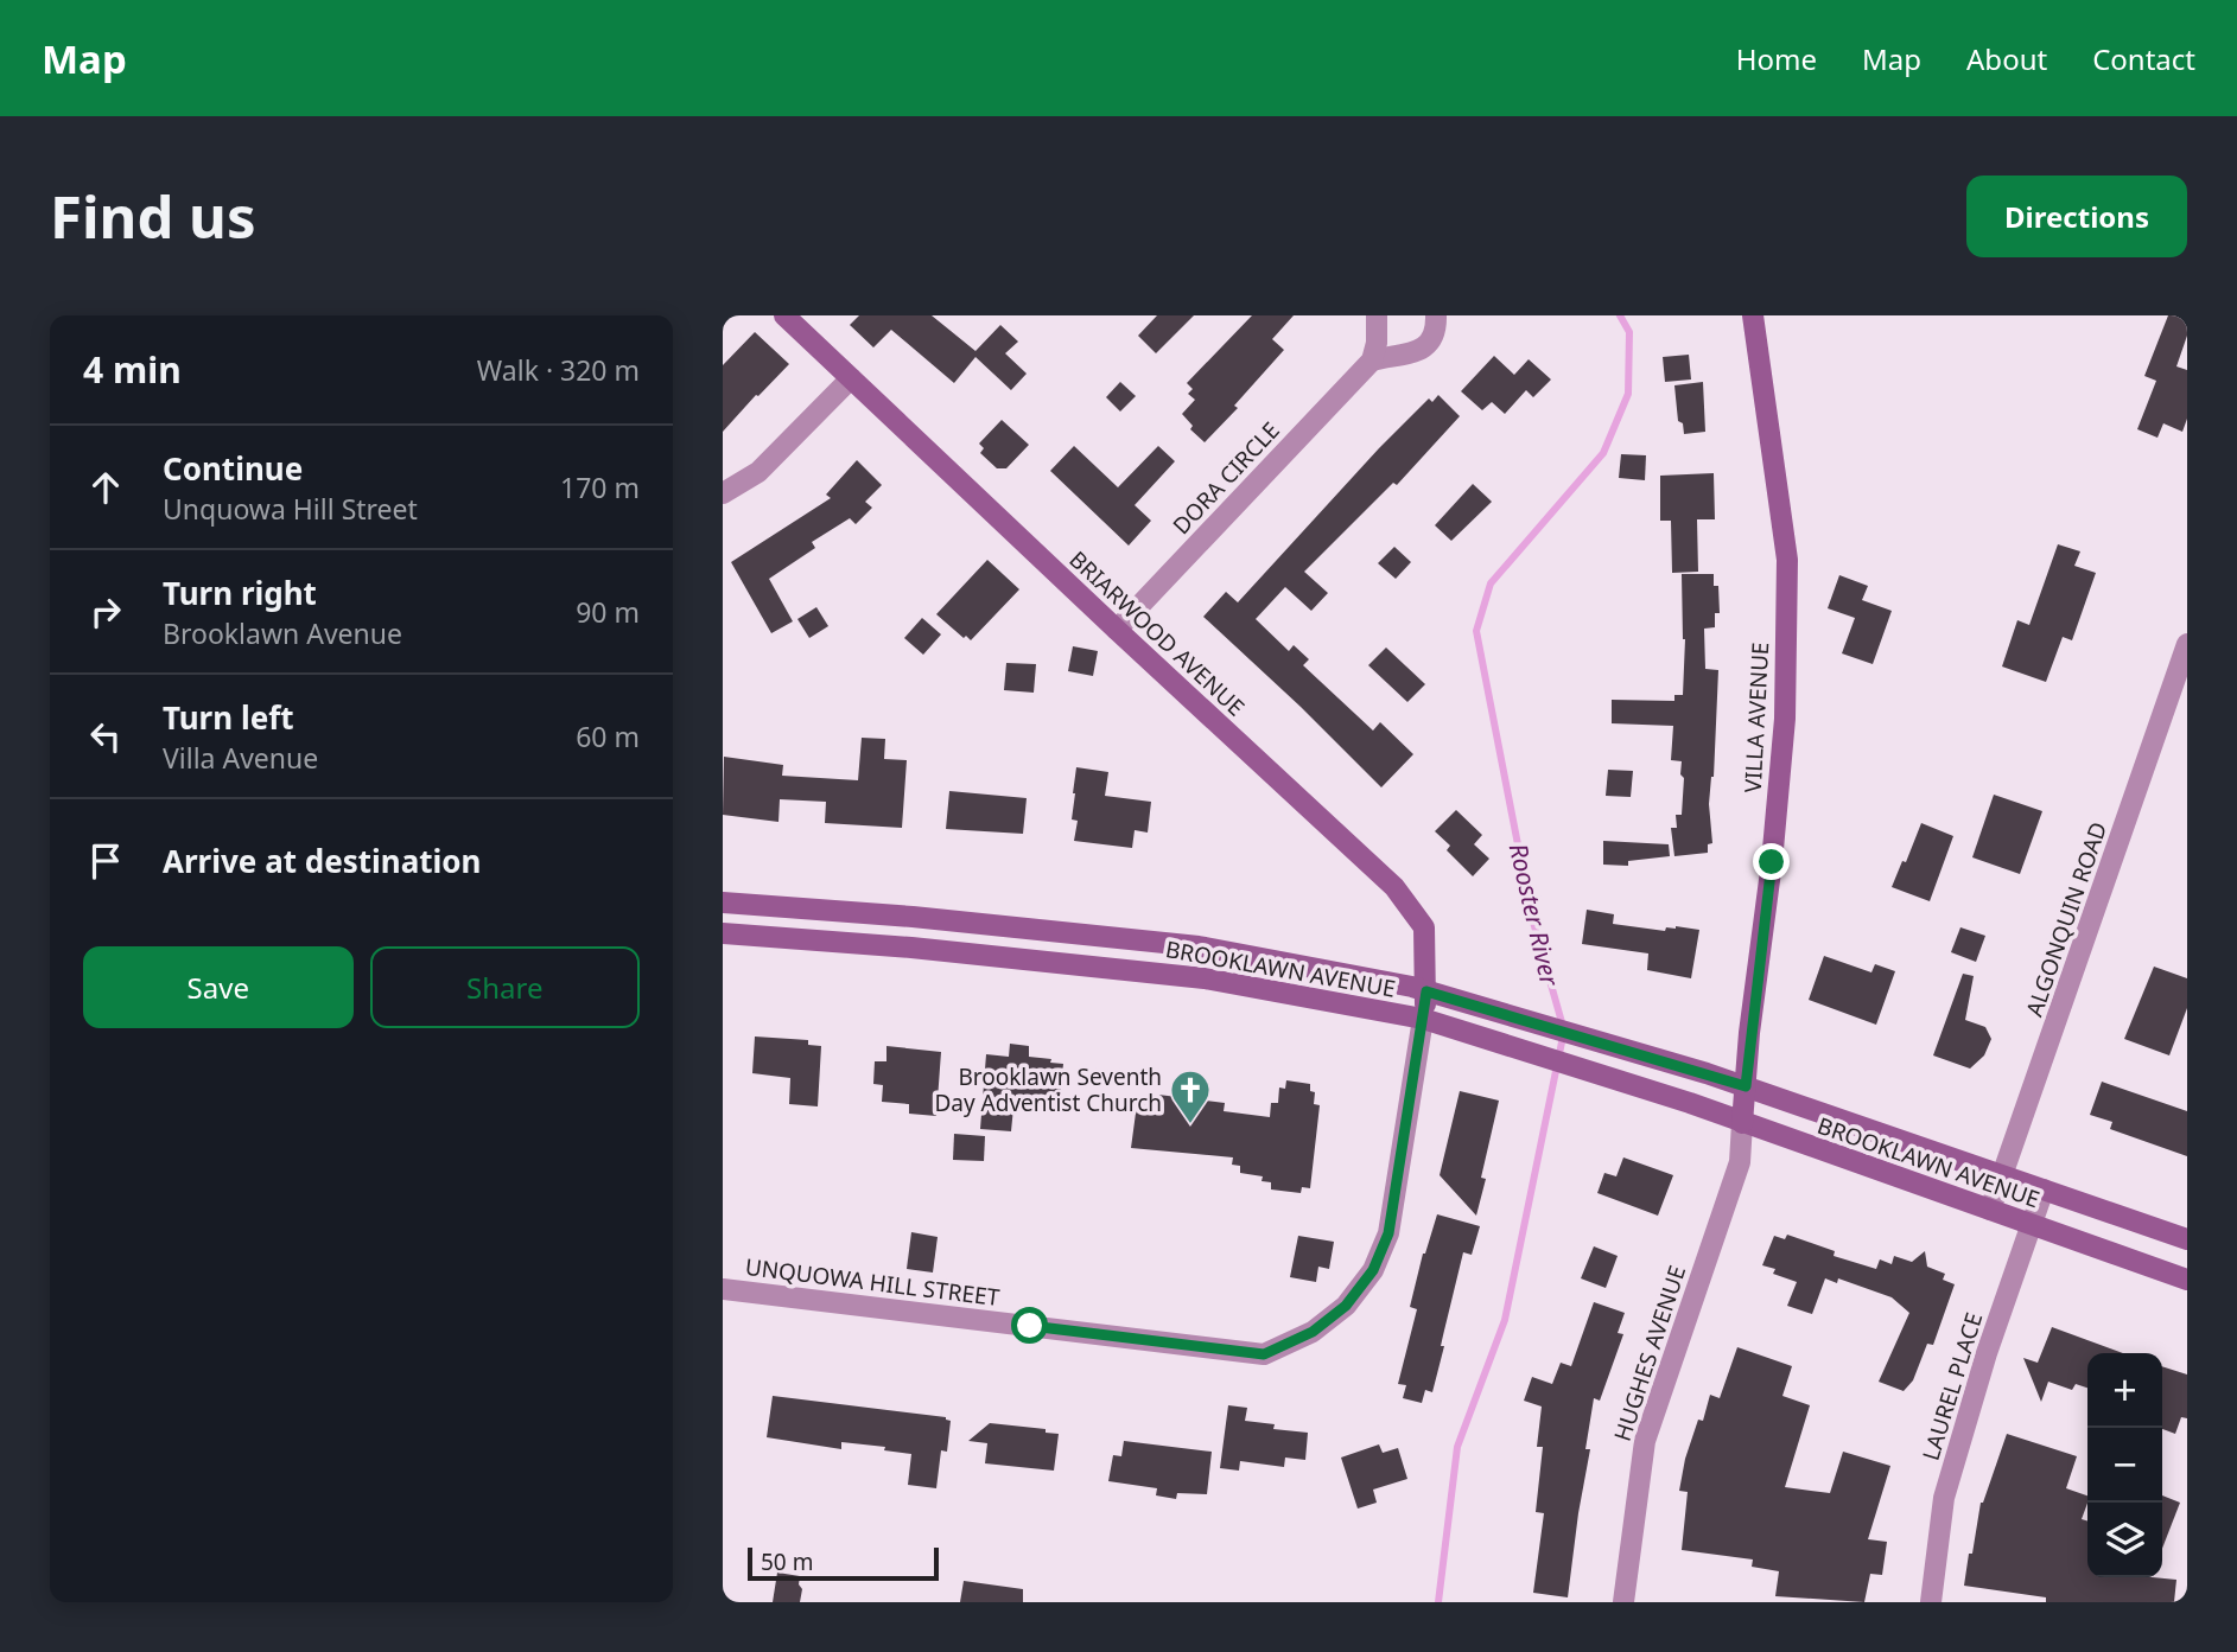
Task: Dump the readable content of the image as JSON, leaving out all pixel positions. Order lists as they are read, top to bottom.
{
  "streets": {
    "main road": ["BRIARWOOD AVENUE", "VILLA AVENUE", "BROOKLAWN AVENUE"],
    "street": [
      "DORA CIRCLE",
      "ALGONQUIN ROAD",
      "UNQUOWA HILL STREET",
      "HUGHES AVENUE",
      "LAUREL PLACE"
    ]
  },
  "crossings": [
    ["DORA CIRCLE", "BRIARWOOD AVENUE"],
    ["BRIARWOOD AVENUE", "BROOKLAWN AVENUE"],
    ["BRIARWOOD AVENUE", "UNQUOWA HILL STREET"],
    ["VILLA AVENUE", "BROOKLAWN AVENUE"],
    ["VILLA AVENUE", "HUGHES AVENUE"],
    ["ALGONQUIN ROAD", "BROOKLAWN AVENUE"],
    ["BROOKLAWN AVENUE", "UNQUOWA HILL STREET"],
    ["BROOKLAWN AVENUE", "HUGHES AVENUE"],
    ["BROOKLAWN AVENUE", "LAUREL PLACE"]
  ],
  "water": ["Rooster River"],
  "places": {
    "church": ["Brooklawn Seventh Day Adventist Church"]
  },
  "scale_bar": "50 m",
  "page": {
    "header": "Map",
    "nav": [
      "Home",
      "Map",
      "About",
      "Contact"
    ],
    "buttons": [
      "Directions",
      ["Save", "Share"]
    ],
    "title": "Find us",
    "heading": ["4 min", "Walk · 320 m"],
    "list": [
      ["Continue", "Unquowa Hill Street", "170 m"],
      ["Turn right", "Brooklawn Avenue", "90 m"],
      ["Turn left", "Villa Avenue", "60 m"],
      "Arrive at destination"
    ],
    "map_buttons": ["+", "−"],
    "scale": "50 m"
  }
}
